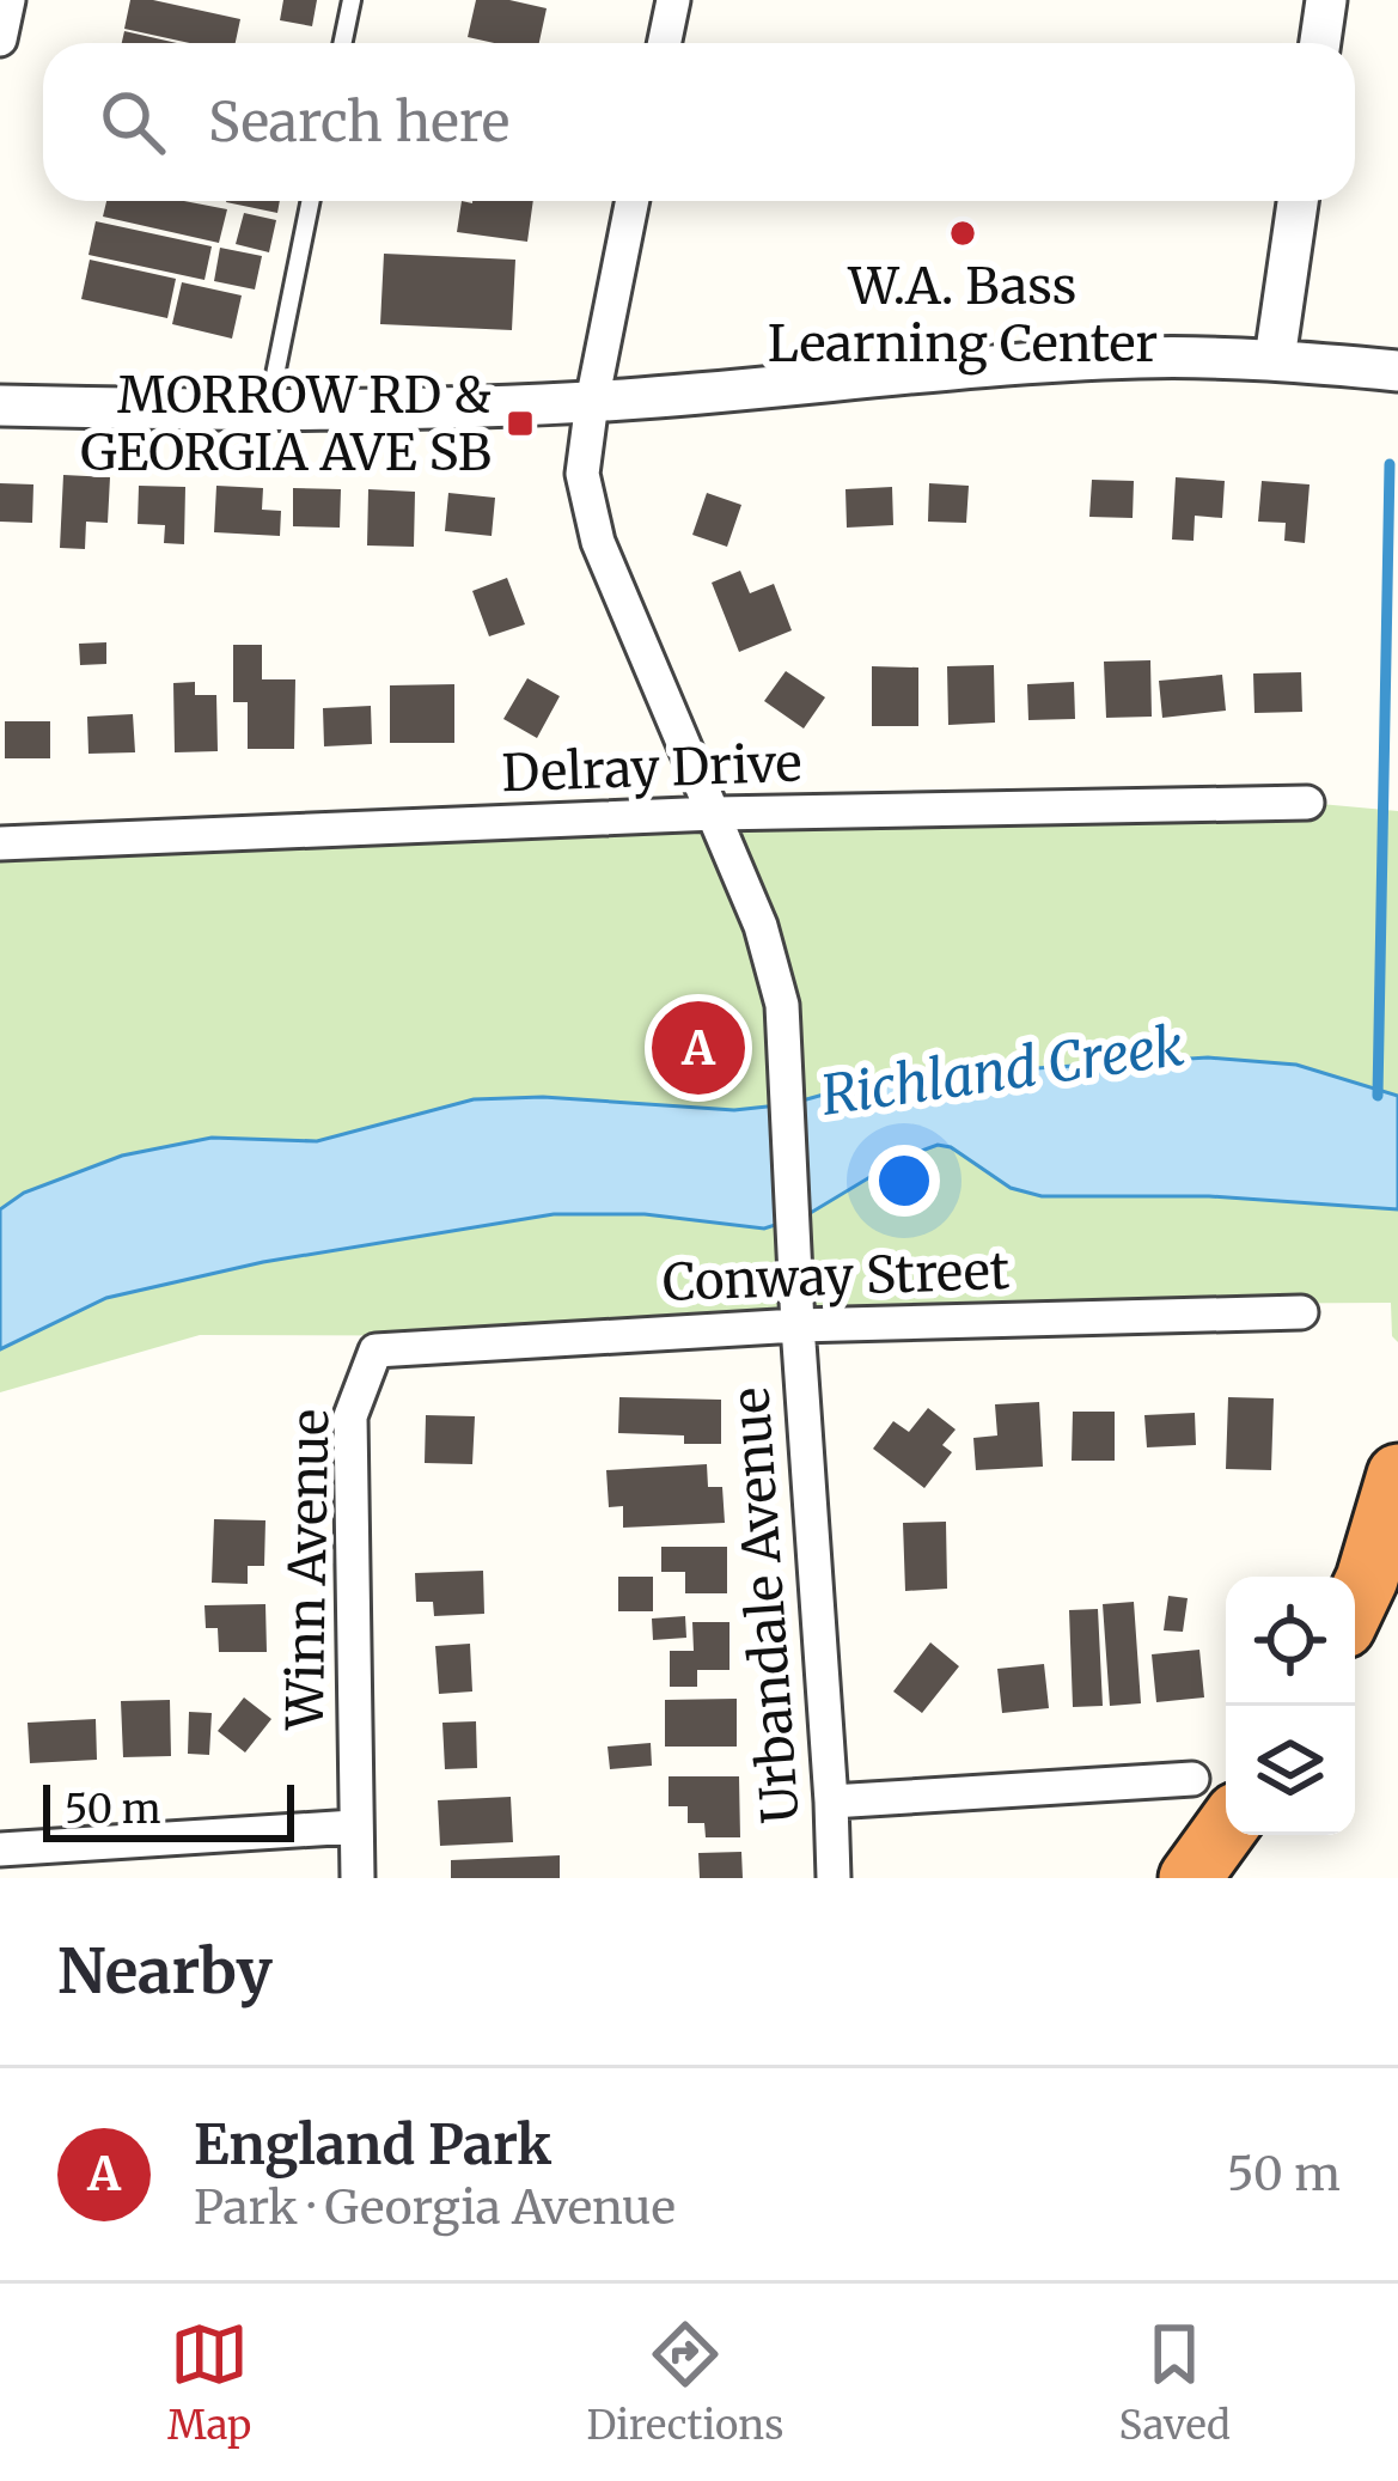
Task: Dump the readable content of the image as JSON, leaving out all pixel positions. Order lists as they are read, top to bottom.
{
  "streets": {
    "street": [
      "Delray Drive",
      "Conway Street",
      "Winn Avenue",
      "Urbandale Avenue"
    ]
  },
  "crossings": [
    ["Delray Drive", "Urbandale Avenue"],
    ["Conway Street", "Winn Avenue"],
    ["Conway Street", "Urbandale Avenue"]
  ],
  "water": ["Richland Creek"],
  "places": {
    "other": ["W.A. Bass Learning Center"],
    "transit": ["MORROW RD & GEORGIA AVE SB"]
  },
  "scale_bar": "50 m",
  "page": {
    "search": "Search here",
    "pins": "A",
    "scale": "50 m",
    "heading": "Nearby",
    "list": [
      {
        "mark": "A",
        "name": "England Park",
        "note": "Park · Georgia Avenue",
        "value": "50 m"
      }
    ],
    "nav": ["Map", "Directions", "Saved"]
  }
}
